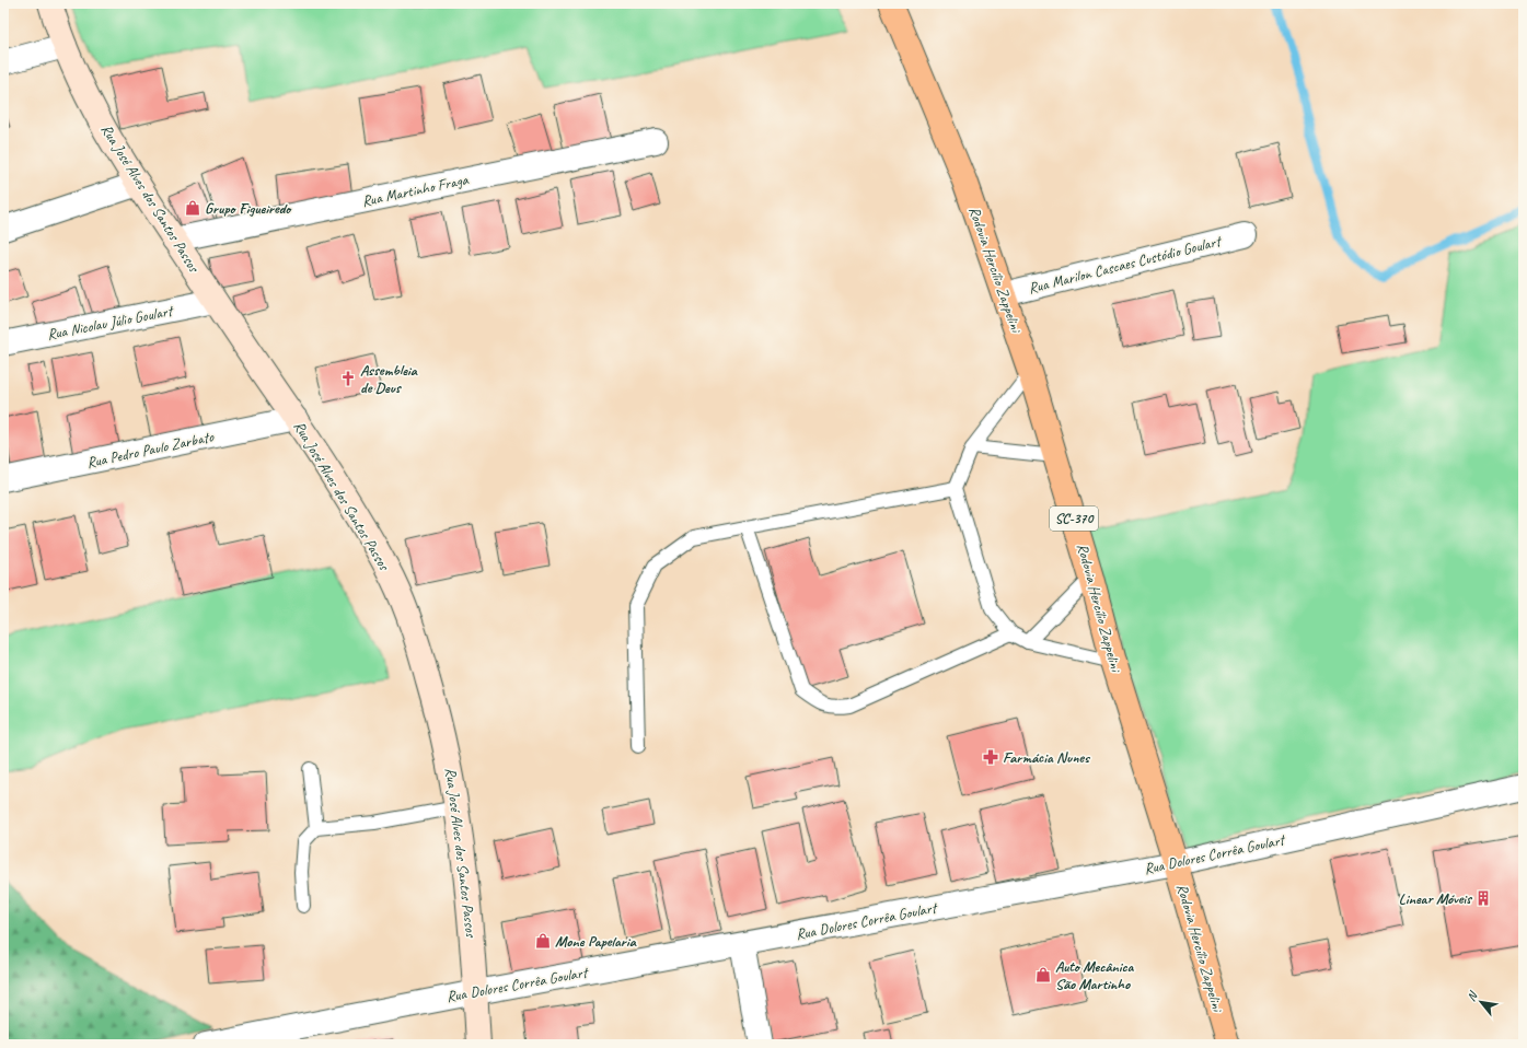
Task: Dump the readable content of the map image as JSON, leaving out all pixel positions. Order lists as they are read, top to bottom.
{
  "streets": {
    "main road": ["Rodovia Hercílio Zappelini", "SC-370"],
    "street": [
      "Rua Martinho Fraga",
      "Rua José Alves dos Santos Passos",
      "Rua Marilon Cascaes Custódio Goulart",
      "Rua Nicolau Júlio Goulart",
      "Rua Pedro Paulo Zarbato",
      "Rua Dolores Corrêa Goulart"
    ]
  },
  "crossings": [
    ["Rua Martinho Fraga", "Rua José Alves dos Santos Passos"],
    ["Rua José Alves dos Santos Passos", "Rua Nicolau Júlio Goulart"],
    ["Rua José Alves dos Santos Passos", "Rua Pedro Paulo Zarbato"],
    ["Rua José Alves dos Santos Passos", "Rua Dolores Corrêa Goulart"],
    ["Rua Marilon Cascaes Custódio Goulart", "Rodovia Hercílio Zappelini"],
    ["Rodovia Hercílio Zappelini", "Rua Dolores Corrêa Goulart"]
  ],
  "places": {
    "shop": ["Grupo Figueiredo", "Mone Papelaria", "Auto Mecânica São Martinho"],
    "church": ["Assembleia de Deus"],
    "pharmacy": ["Farmácia Nunes"],
    "building": ["Linear Móveis"]
  },
  "north": "top left"
}
